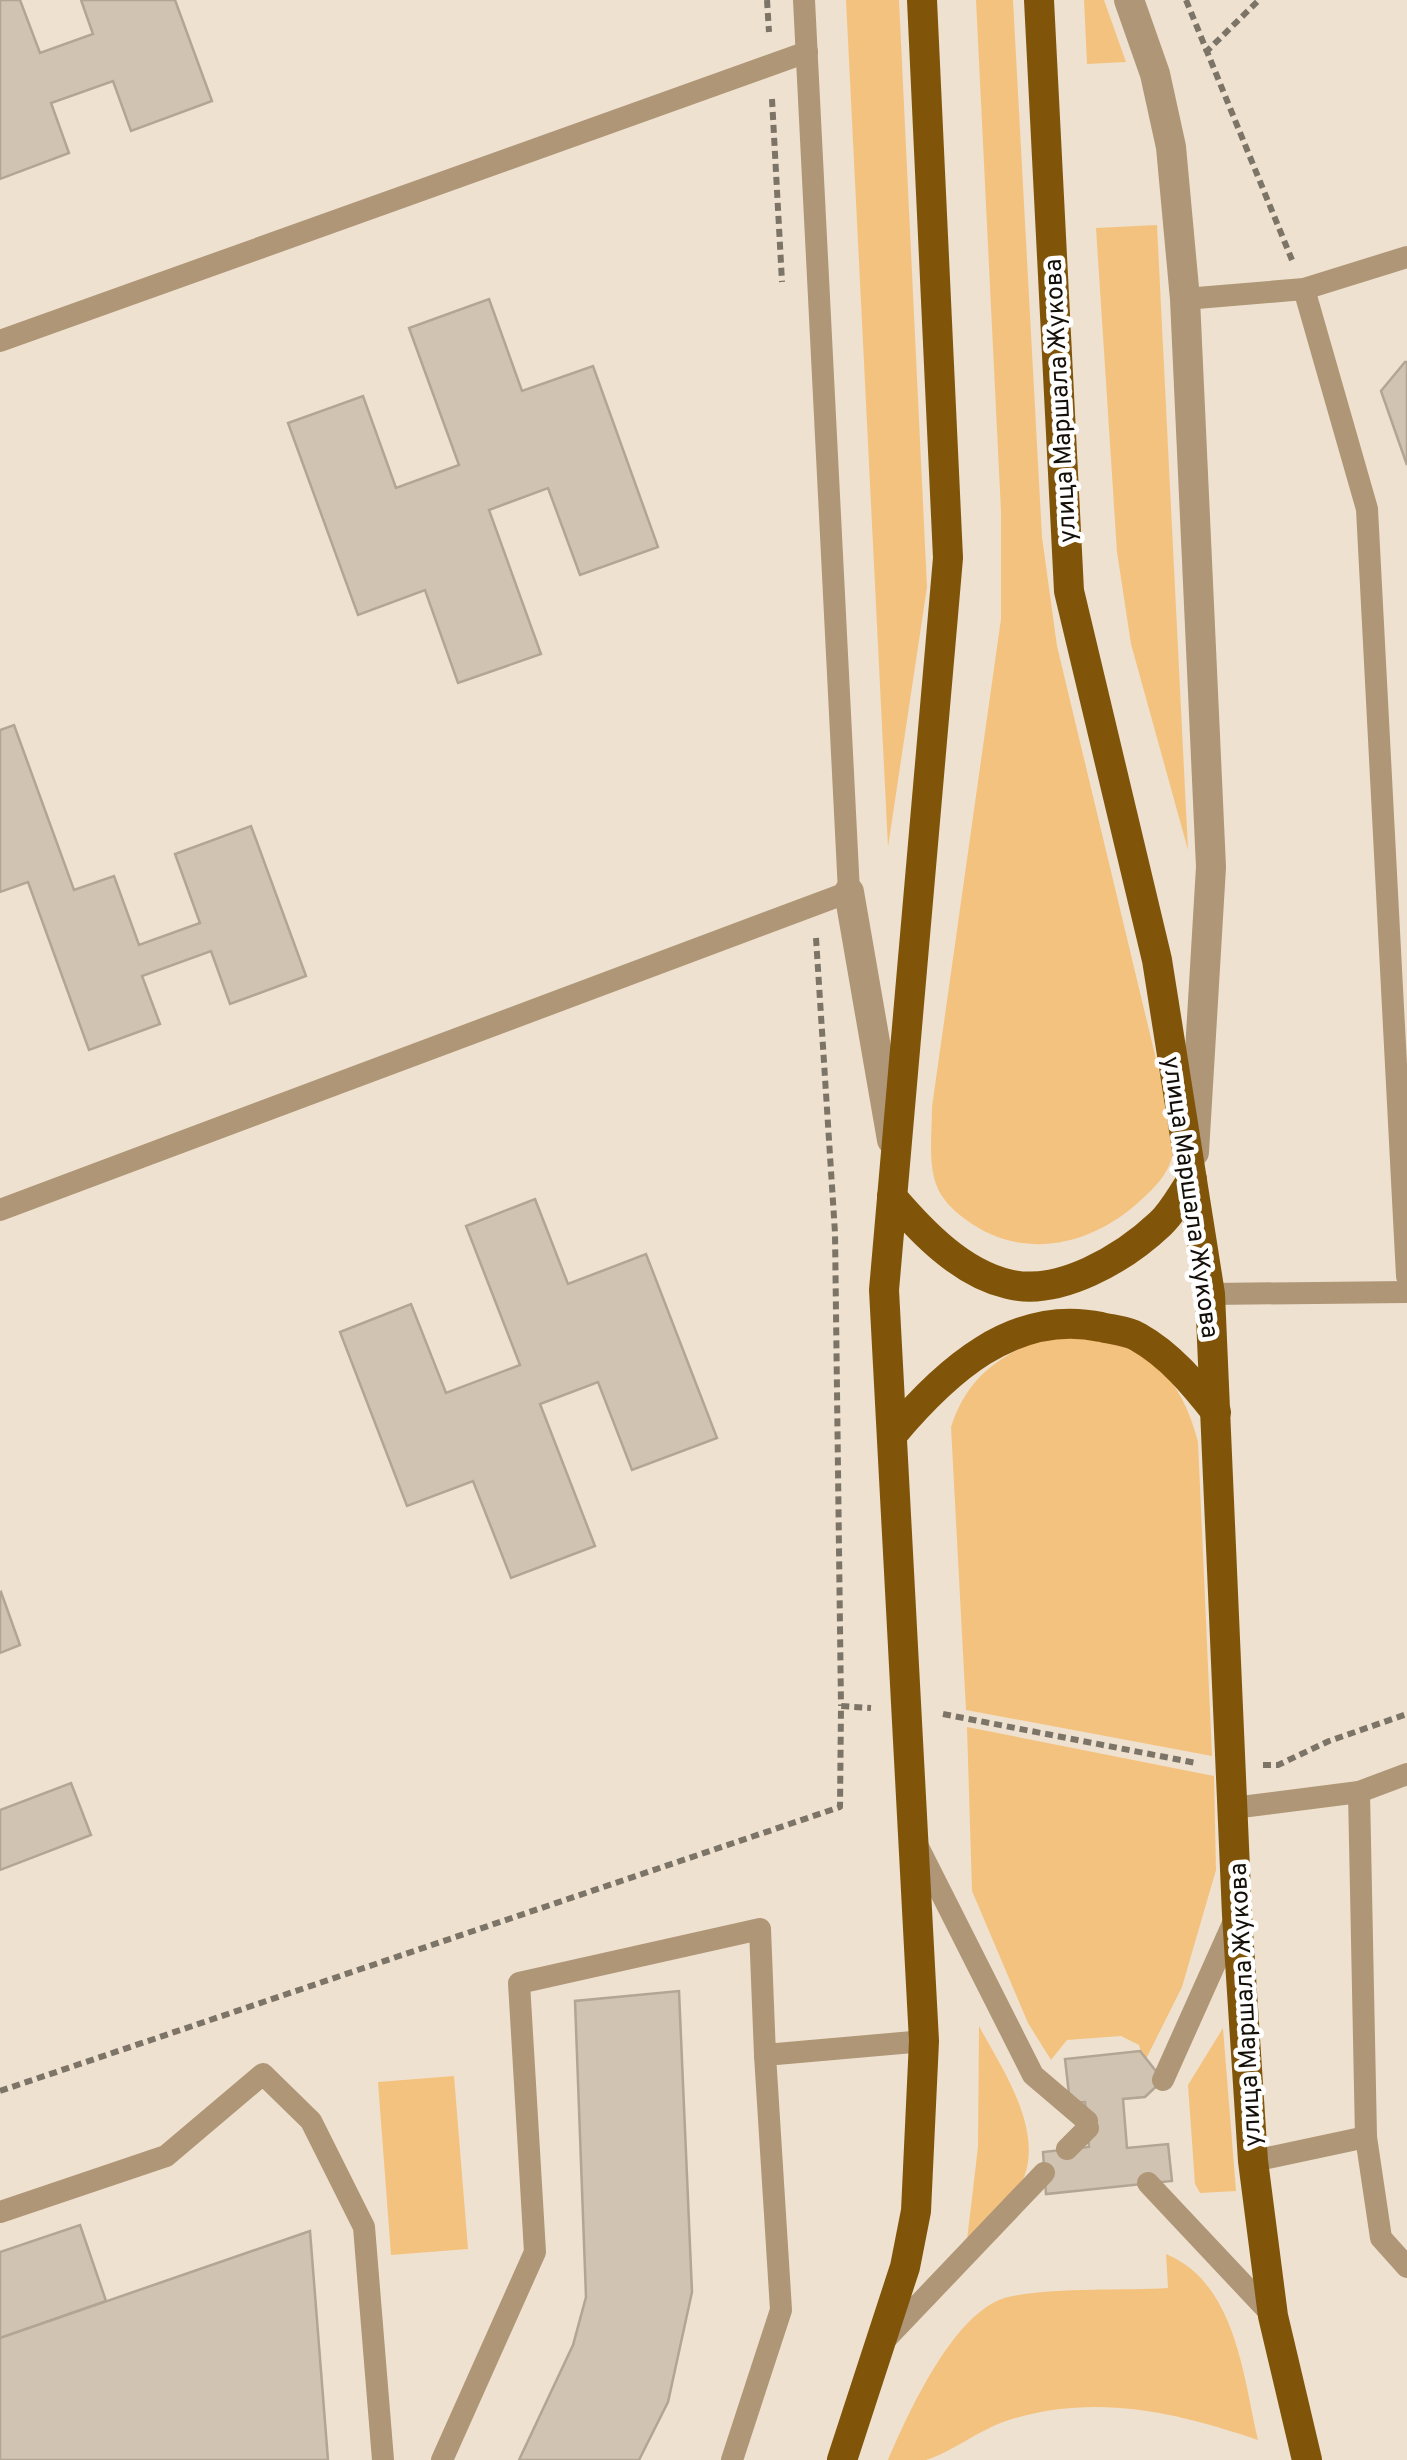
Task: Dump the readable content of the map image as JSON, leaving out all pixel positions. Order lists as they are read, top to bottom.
{
  "streets": {
    "main road": ["улица Маршала Жукова"]
  }
}
